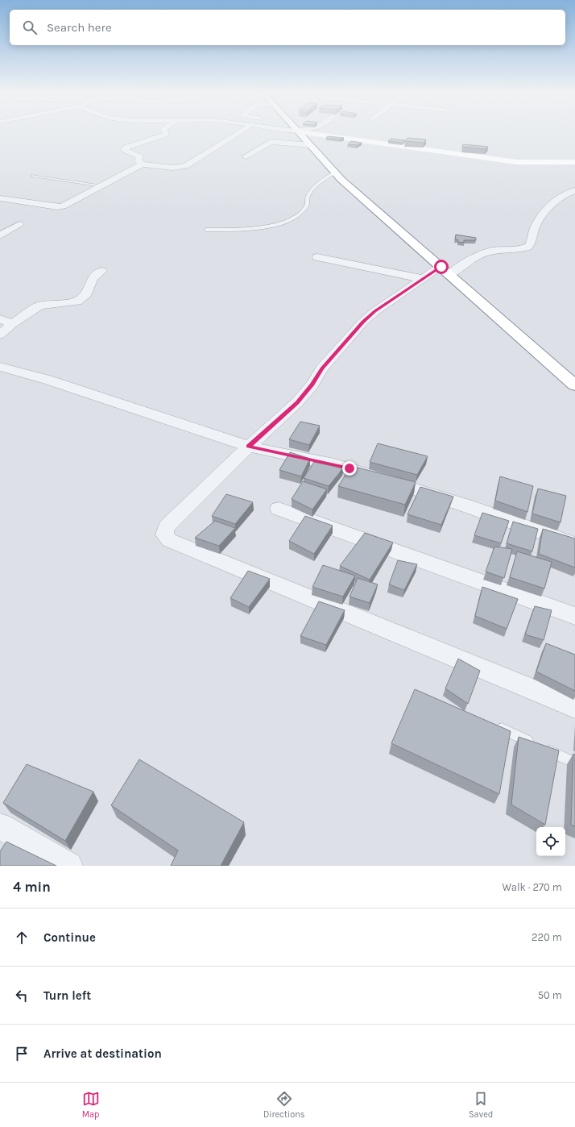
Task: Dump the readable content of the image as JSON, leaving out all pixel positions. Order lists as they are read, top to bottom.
{
  "page": {
    "search": "Search here",
    "heading": ["4 min", "Walk · 270 m"],
    "list": [
      ["Continue", "220 m"],
      ["Turn left", "50 m"],
      "Arrive at destination"
    ],
    "nav": ["Map", "Directions", "Saved"]
  }
}
